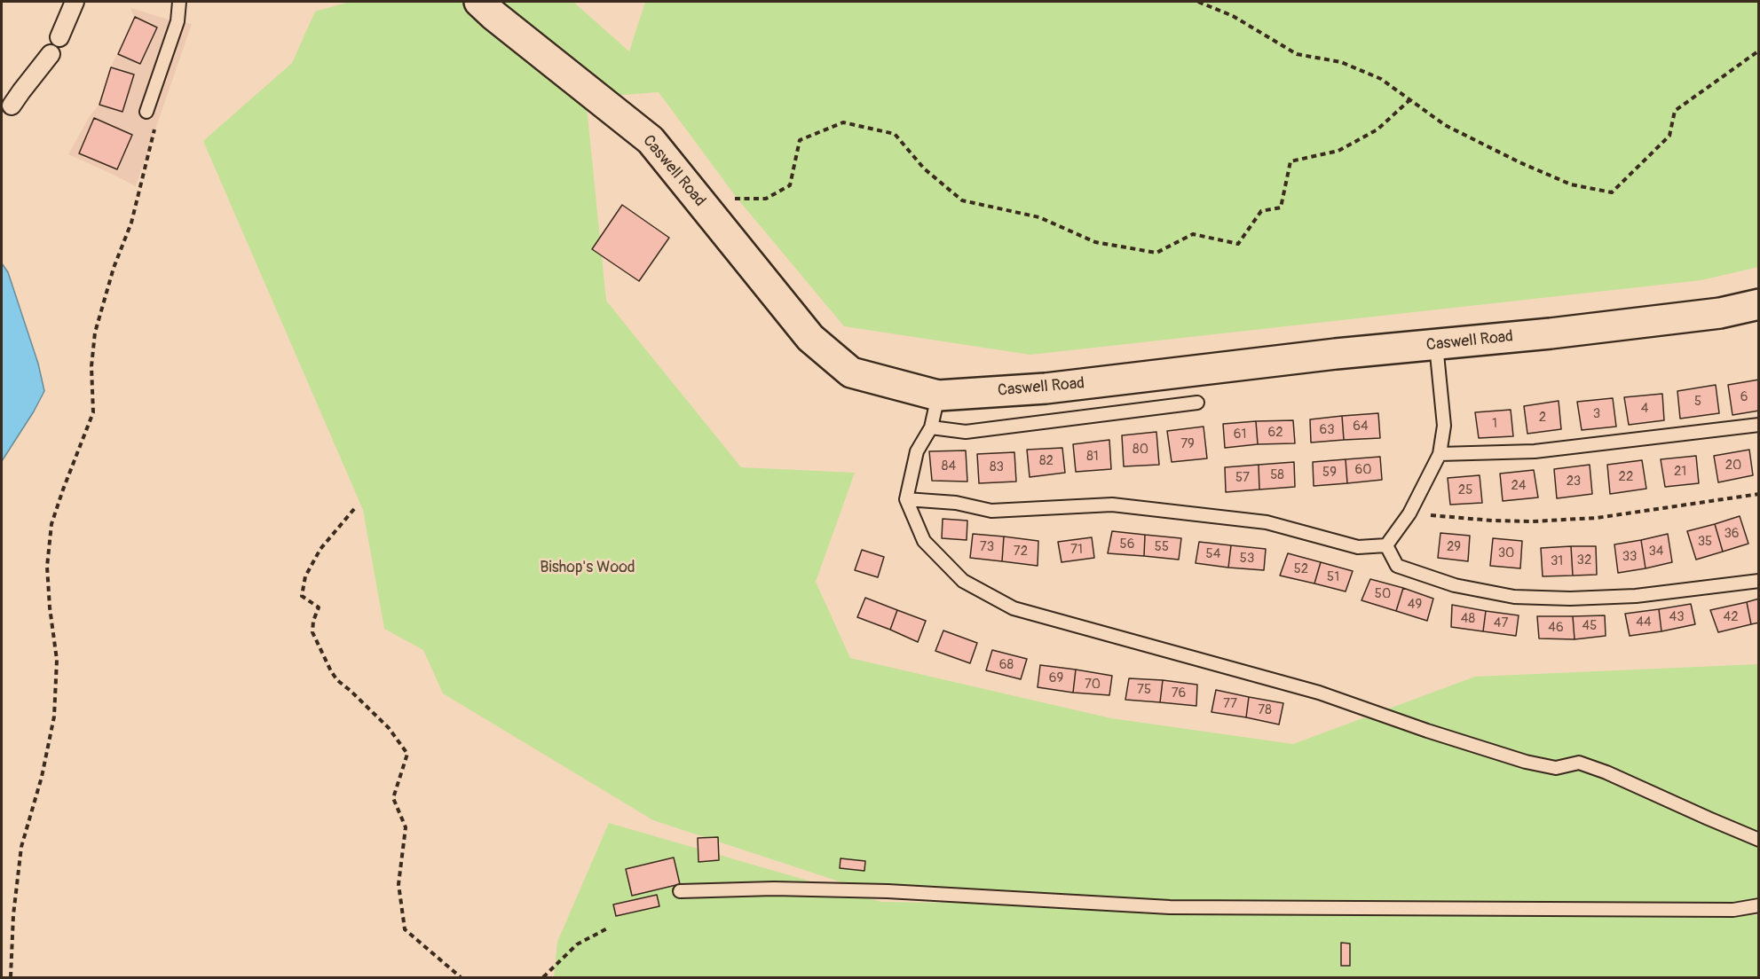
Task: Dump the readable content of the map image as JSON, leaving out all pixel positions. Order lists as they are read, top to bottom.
{
  "streets": {
    "main road": ["Caswell Road"]
  },
  "parks": ["Bishop's Wood"],
  "house_numbers": [
    "6",
    "5",
    "4",
    "3",
    "2",
    "1",
    "64",
    "63",
    "62",
    "61",
    "79",
    "80",
    "81",
    "82",
    "20",
    "84",
    "83",
    "60",
    "21",
    "59",
    "58",
    "22",
    "57",
    "23",
    "24",
    "25",
    "36",
    "35",
    "56",
    "73",
    "55",
    "29",
    "71",
    "72",
    "34",
    "30",
    "54",
    "33",
    "53",
    "32",
    "31",
    "52",
    "51",
    "50",
    "49",
    "43",
    "42",
    "48",
    "44",
    "47",
    "45",
    "46",
    "68",
    "69",
    "70",
    "75",
    "76",
    "77",
    "78"
  ]
}
